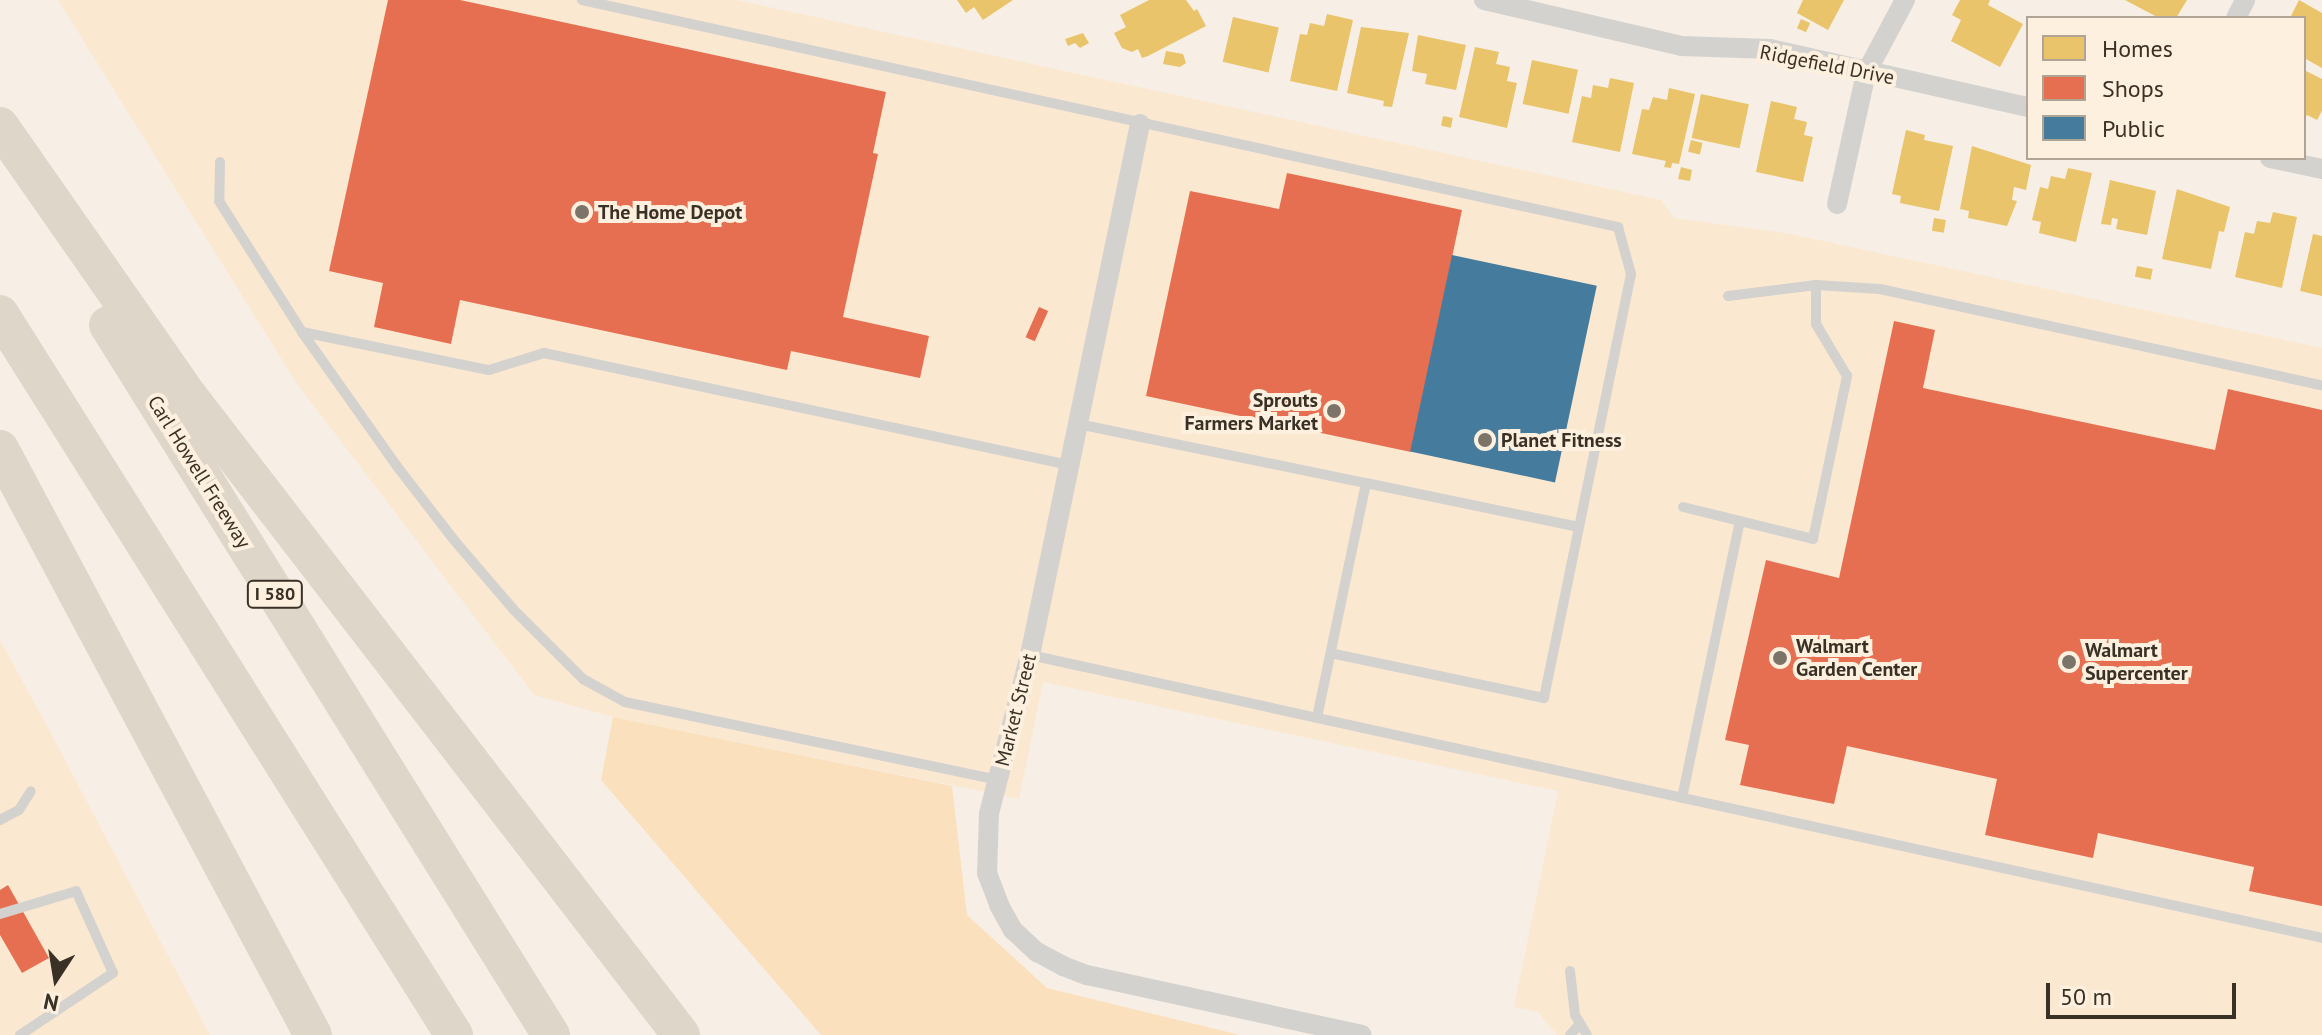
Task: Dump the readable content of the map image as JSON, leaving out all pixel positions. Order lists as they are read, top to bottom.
{
  "streets": {
    "highway": ["Carl Howell Freeway", "I 580"],
    "street": ["Ridgefield Drive", "Market Street"]
  },
  "places": [
    "The Home Depot",
    "Sprouts Farmers Market",
    "Planet Fitness",
    "Walmart Garden Center",
    "Walmart Supercenter"
  ],
  "legend": ["Homes", "Shops", "Public"],
  "scale_bar": "50 m",
  "north": "bottom"
}
